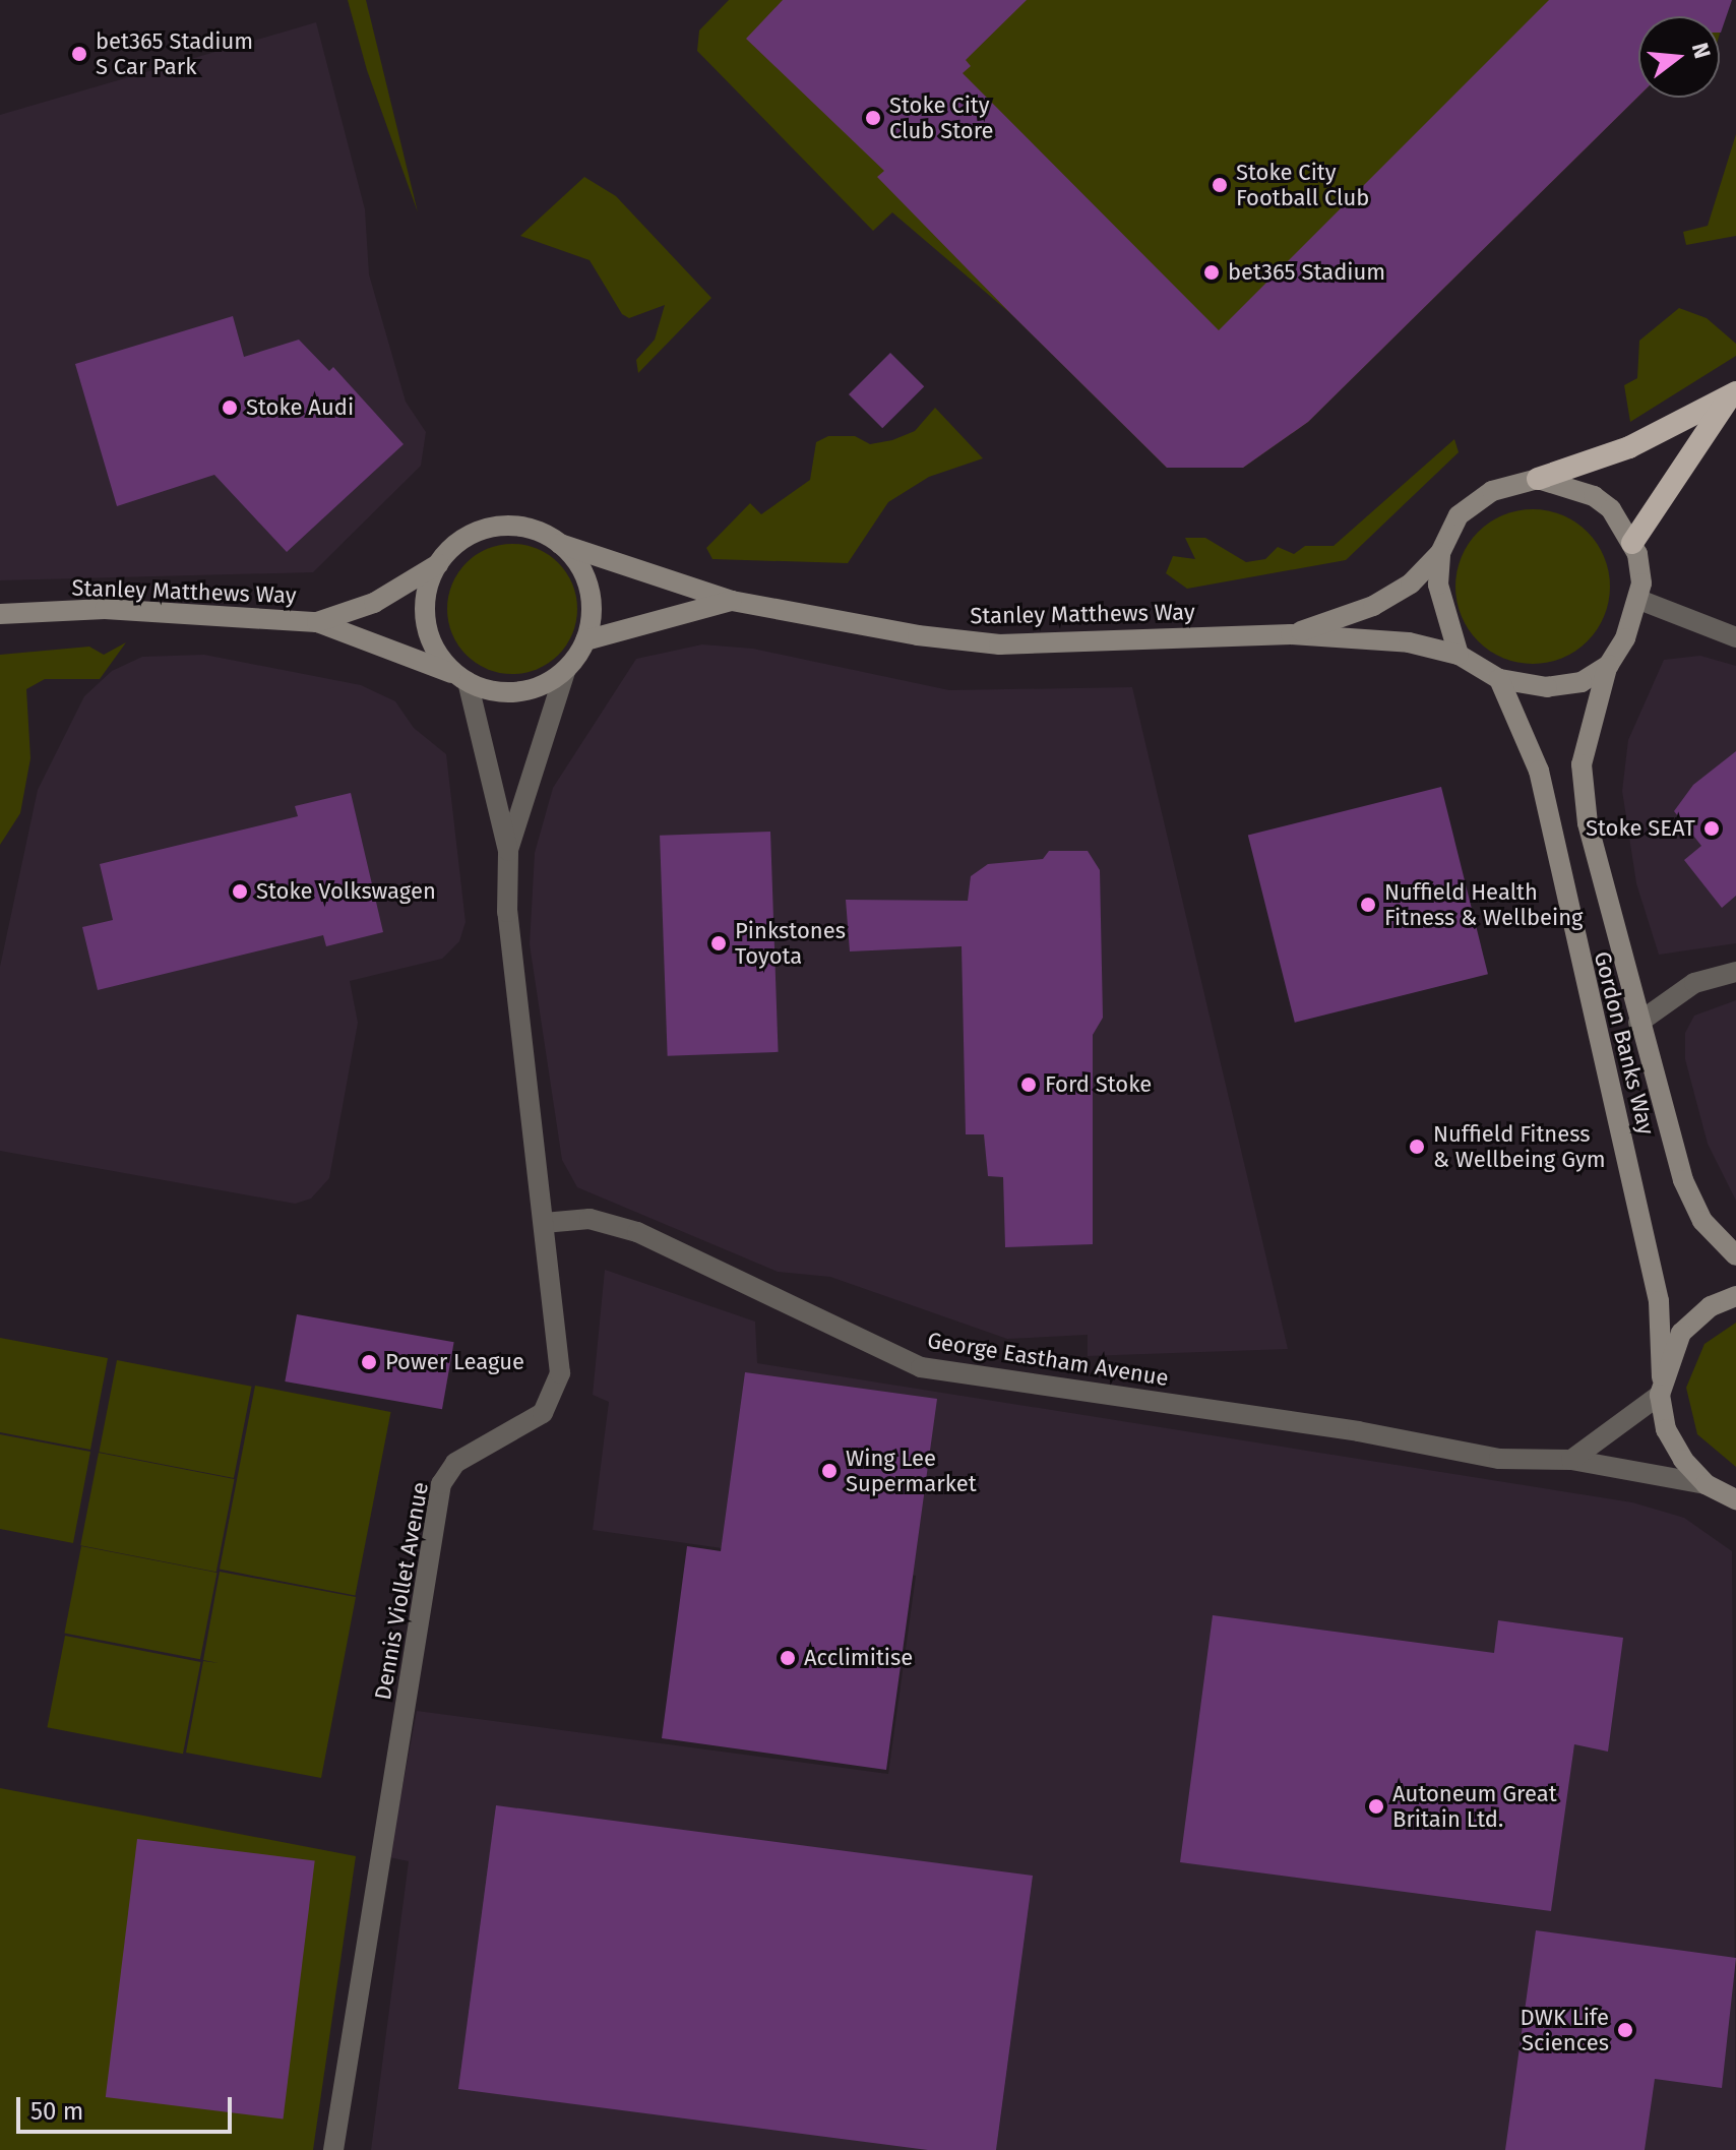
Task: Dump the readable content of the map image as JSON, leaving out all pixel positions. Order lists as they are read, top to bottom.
{
  "streets": {
    "main road": ["Stanley Matthews Way", "Gordon Banks Way"],
    "street": ["George Eastham Avenue", "Dennis Viollet Avenue"]
  },
  "crossings": [
    ["Stanley Matthews Way", "Gordon Banks Way"],
    ["Stanley Matthews Way", "Dennis Viollet Avenue"],
    ["Gordon Banks Way", "George Eastham Avenue"],
    ["George Eastham Avenue", "Dennis Viollet Avenue"]
  ],
  "places": [
    "bet365 Stadium S Car Park",
    "Stoke City Club Store",
    "Stoke City Football Club",
    "bet365 Stadium",
    "Stoke Audi",
    "Stoke SEAT",
    "Stoke Volkswagen",
    "Nuffield Health Fitness & Wellbeing",
    "Pinkstones Toyota",
    "Ford Stoke",
    "Nuffield Fitness & Wellbeing Gym",
    "Power League",
    "Wing Lee Supermarket",
    "Acclimitise",
    "Autoneum Great Britain Ltd.",
    "DWK Life Sciences"
  ],
  "scale_bar": "50 m",
  "north": "right"
}
